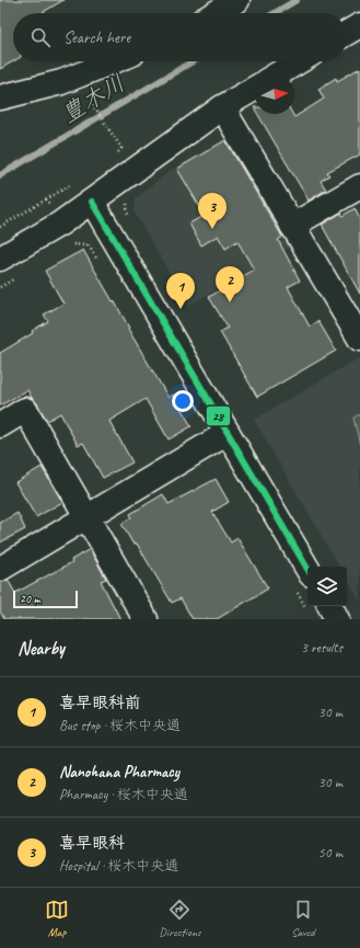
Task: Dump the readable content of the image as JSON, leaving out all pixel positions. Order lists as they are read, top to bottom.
{
  "water": ["豊木川"],
  "lines": ["transit line 28"],
  "scale_bar": "20 m",
  "north": "right",
  "page": {
    "search": "Search here",
    "pins": ["3", "2", "1"],
    "scale": "20 m",
    "heading": ["Nearby", "3 results"],
    "list": [
      {
        "mark": "1",
        "name": "喜早眼科前",
        "note": "Bus stop · 桜木中央通",
        "value": "30 m"
      },
      {
        "mark": "2",
        "name": "Nanohana Pharmacy",
        "note": "Pharmacy · 桜木中央通",
        "value": "30 m"
      },
      {
        "mark": "3",
        "name": "喜早眼科",
        "note": "Hospital · 桜木中央通",
        "value": "50 m"
      }
    ],
    "nav": ["Map", "Directions", "Saved"]
  }
}
